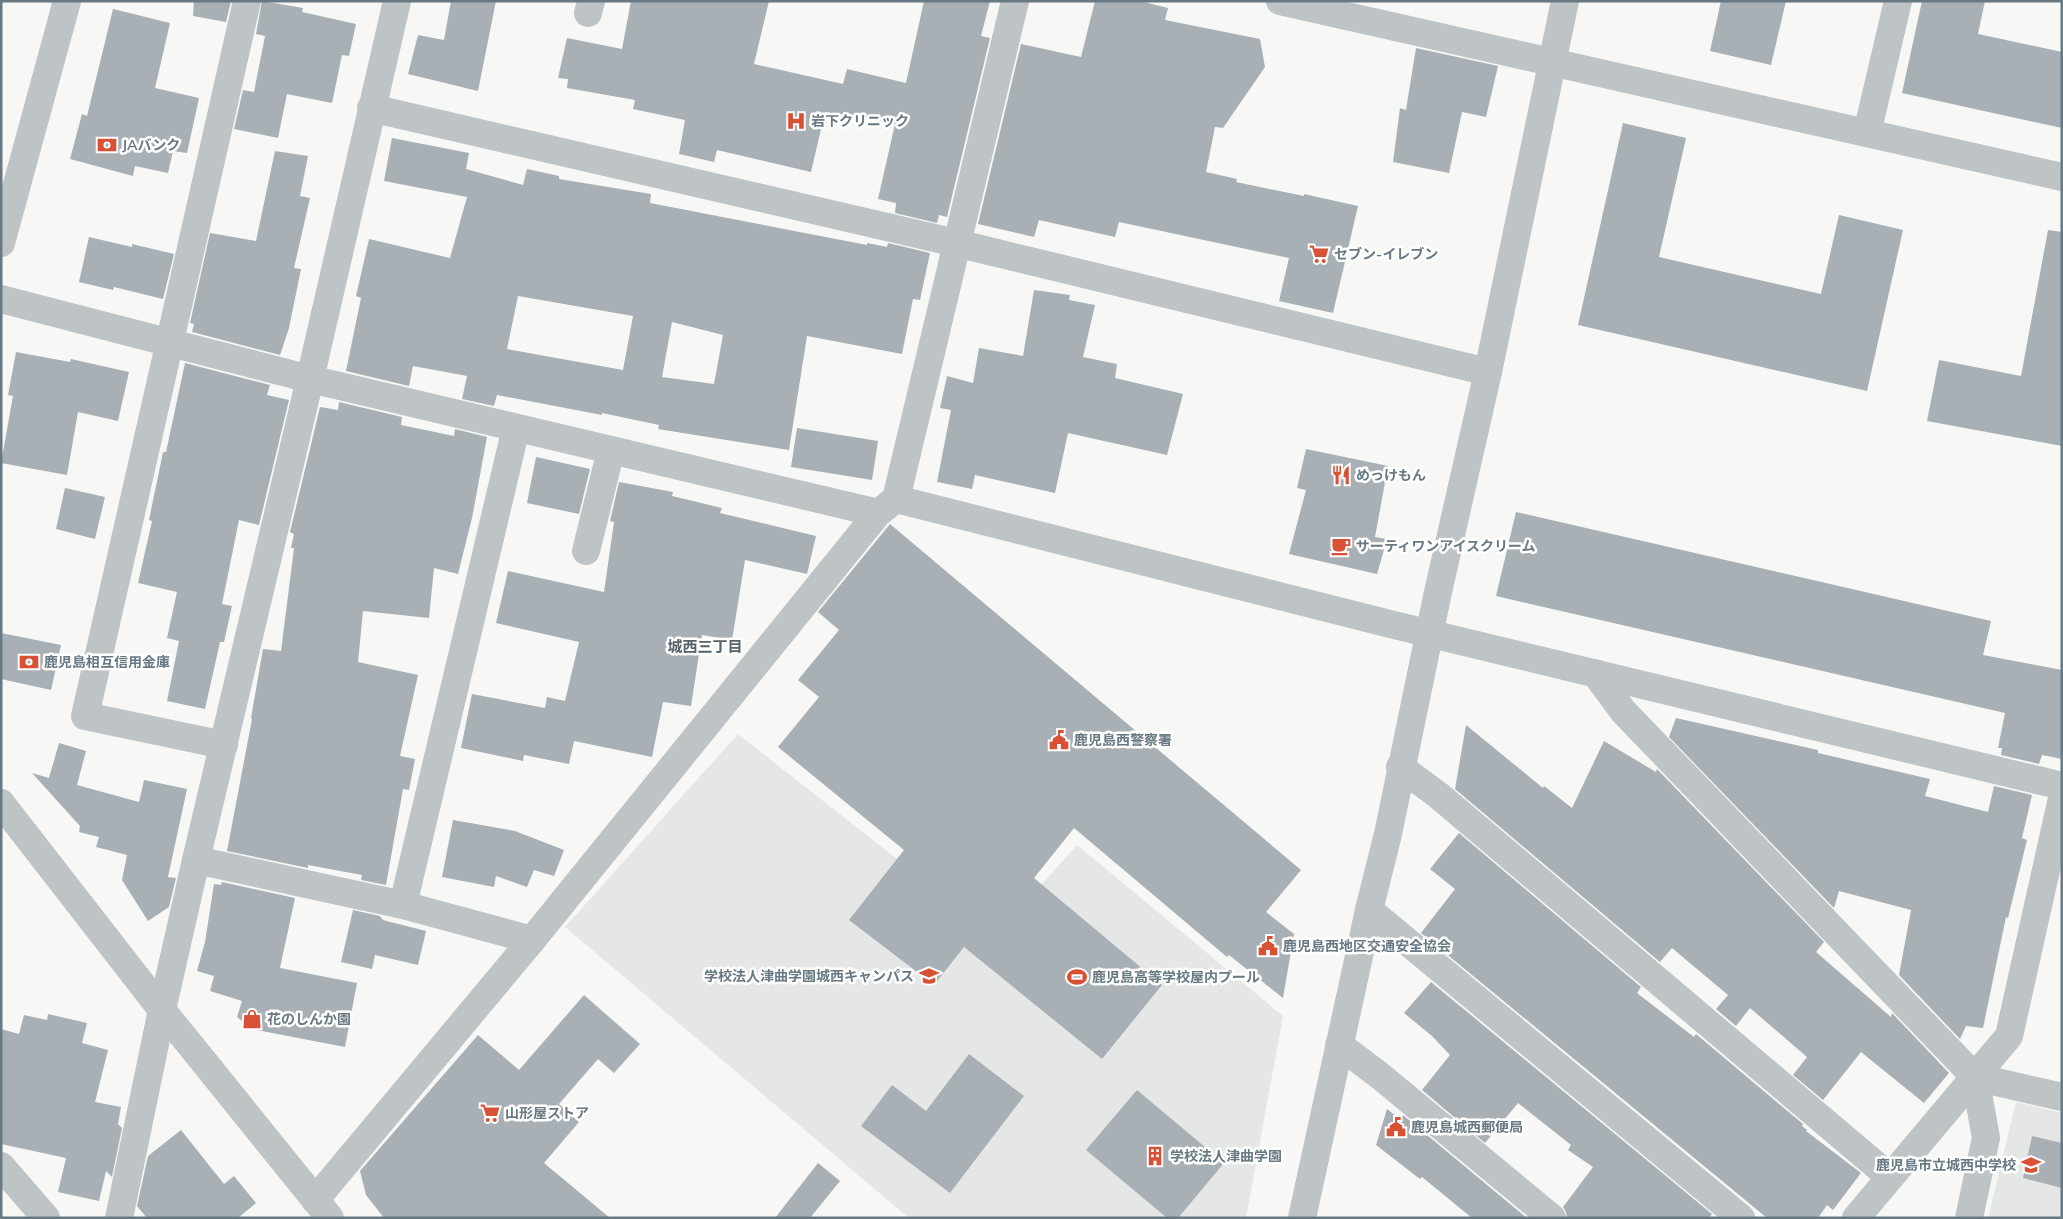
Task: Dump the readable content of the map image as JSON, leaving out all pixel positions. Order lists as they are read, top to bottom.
{
  "districts": ["城西三丁目"],
  "places": {
    "hospital": ["岩下クリニック"],
    "bank": ["JAバンク", "鹿児島相互信用金庫"],
    "supermarket": ["セブン-イレブン", "山形屋ストア"],
    "restaurant": ["めっけもん"],
    "cafe": ["サーティワンアイスクリーム"],
    "public building": ["鹿児島西警察署", "鹿児島西地区交通安全協会", "鹿児島城西郵便局"],
    "school or university": ["学校法人津曲学園城西キャンパス", "鹿児島市立城西中学校"],
    "sports": ["鹿児島高等学校屋内プール"],
    "shop": ["花のしんか園"],
    "building": ["学校法人津曲学園"]
  }
}
